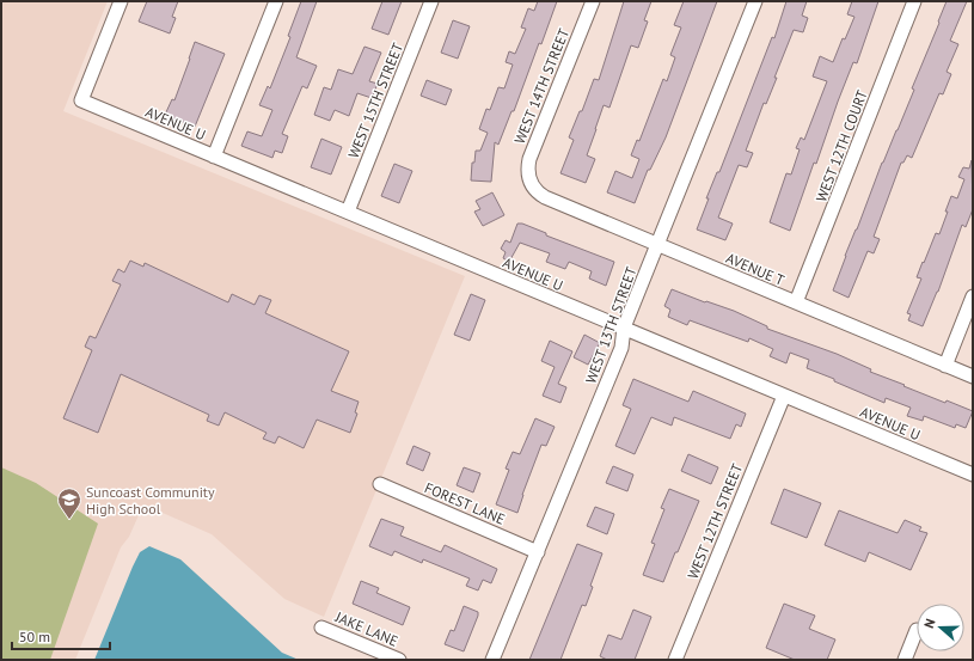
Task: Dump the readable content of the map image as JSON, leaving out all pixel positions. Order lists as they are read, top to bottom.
{
  "streets": {
    "street": [
      "WEST 14TH STREET",
      "WEST 15TH STREET",
      "AVENUE U",
      "WEST 12TH COURT",
      "AVENUE T",
      "WEST 13TH STREET",
      "FOREST LANE",
      "WEST 12TH STREET",
      "JAKE LANE"
    ]
  },
  "crossings": [
    ["WEST 14TH STREET", "AVENUE T"],
    ["WEST 15TH STREET", "AVENUE U"],
    ["AVENUE U", "WEST 13TH STREET"],
    ["AVENUE U", "WEST 12TH STREET"],
    ["WEST 12TH COURT", "AVENUE T"],
    ["AVENUE T", "WEST 13TH STREET"],
    ["WEST 13TH STREET", "FOREST LANE"]
  ],
  "places": {
    "school or university": ["Suncoast Community High School"]
  },
  "scale_bar": "50 m",
  "north": "left"
}
